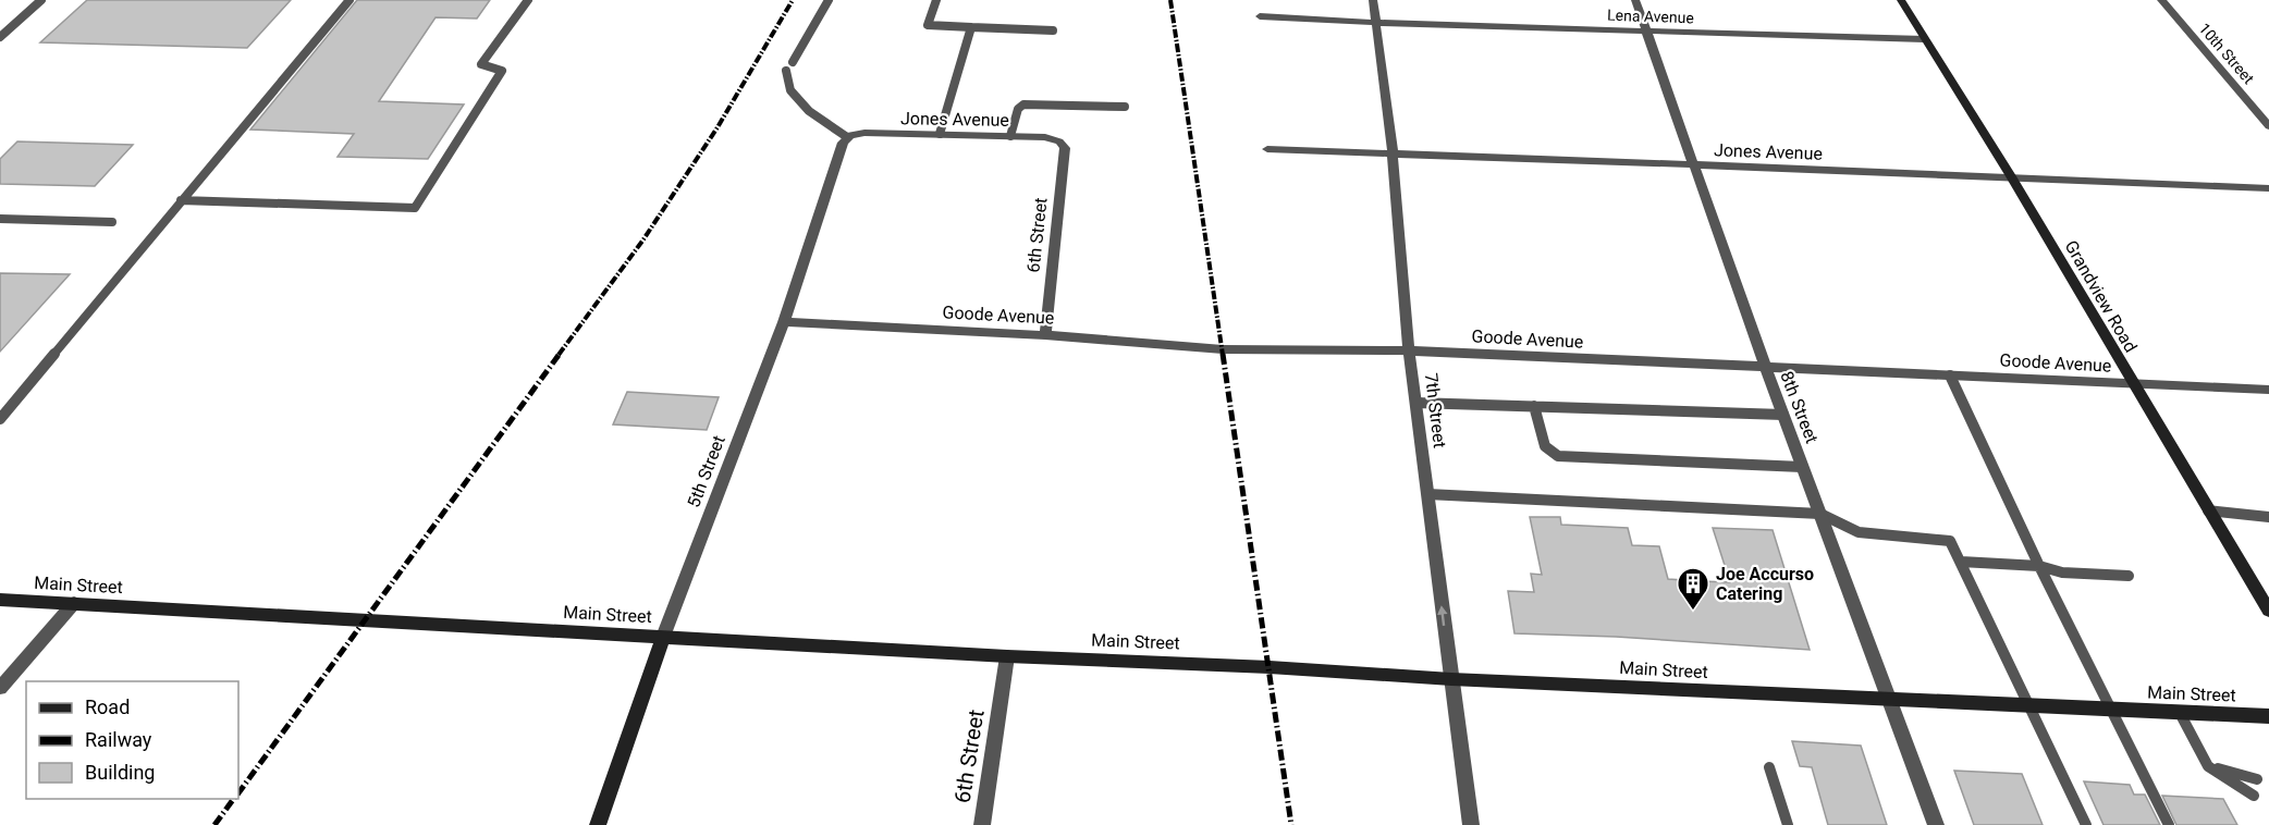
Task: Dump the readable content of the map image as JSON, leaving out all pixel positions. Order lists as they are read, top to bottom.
{
  "streets": {
    "main road": ["Grandview Road", "5th Street", "Main Street"],
    "street": [
      "Lena Avenue",
      "10th Street",
      "Jones Avenue",
      "6th Street",
      "Goode Avenue",
      "8th Street",
      "7th Street"
    ]
  },
  "crossings": [
    ["Lena Avenue", "Grandview Road"],
    ["Lena Avenue", "8th Street"],
    ["Lena Avenue", "7th Street"],
    ["Jones Avenue", "6th Street"],
    ["Jones Avenue", "Grandview Road"],
    ["Jones Avenue", "8th Street"],
    ["Jones Avenue", "7th Street"],
    ["Jones Avenue", "5th Street"],
    ["6th Street", "Goode Avenue"],
    ["6th Street", "Main Street"],
    ["Grandview Road", "Goode Avenue"],
    ["Goode Avenue", "8th Street"],
    ["Goode Avenue", "7th Street"],
    ["Goode Avenue", "5th Street"],
    ["8th Street", "Main Street"],
    ["7th Street", "Main Street"],
    ["5th Street", "Main Street"]
  ],
  "places": {
    "building": ["Joe Accurso Catering"]
  },
  "legend": ["Road", "Railway", "Building"]
}
